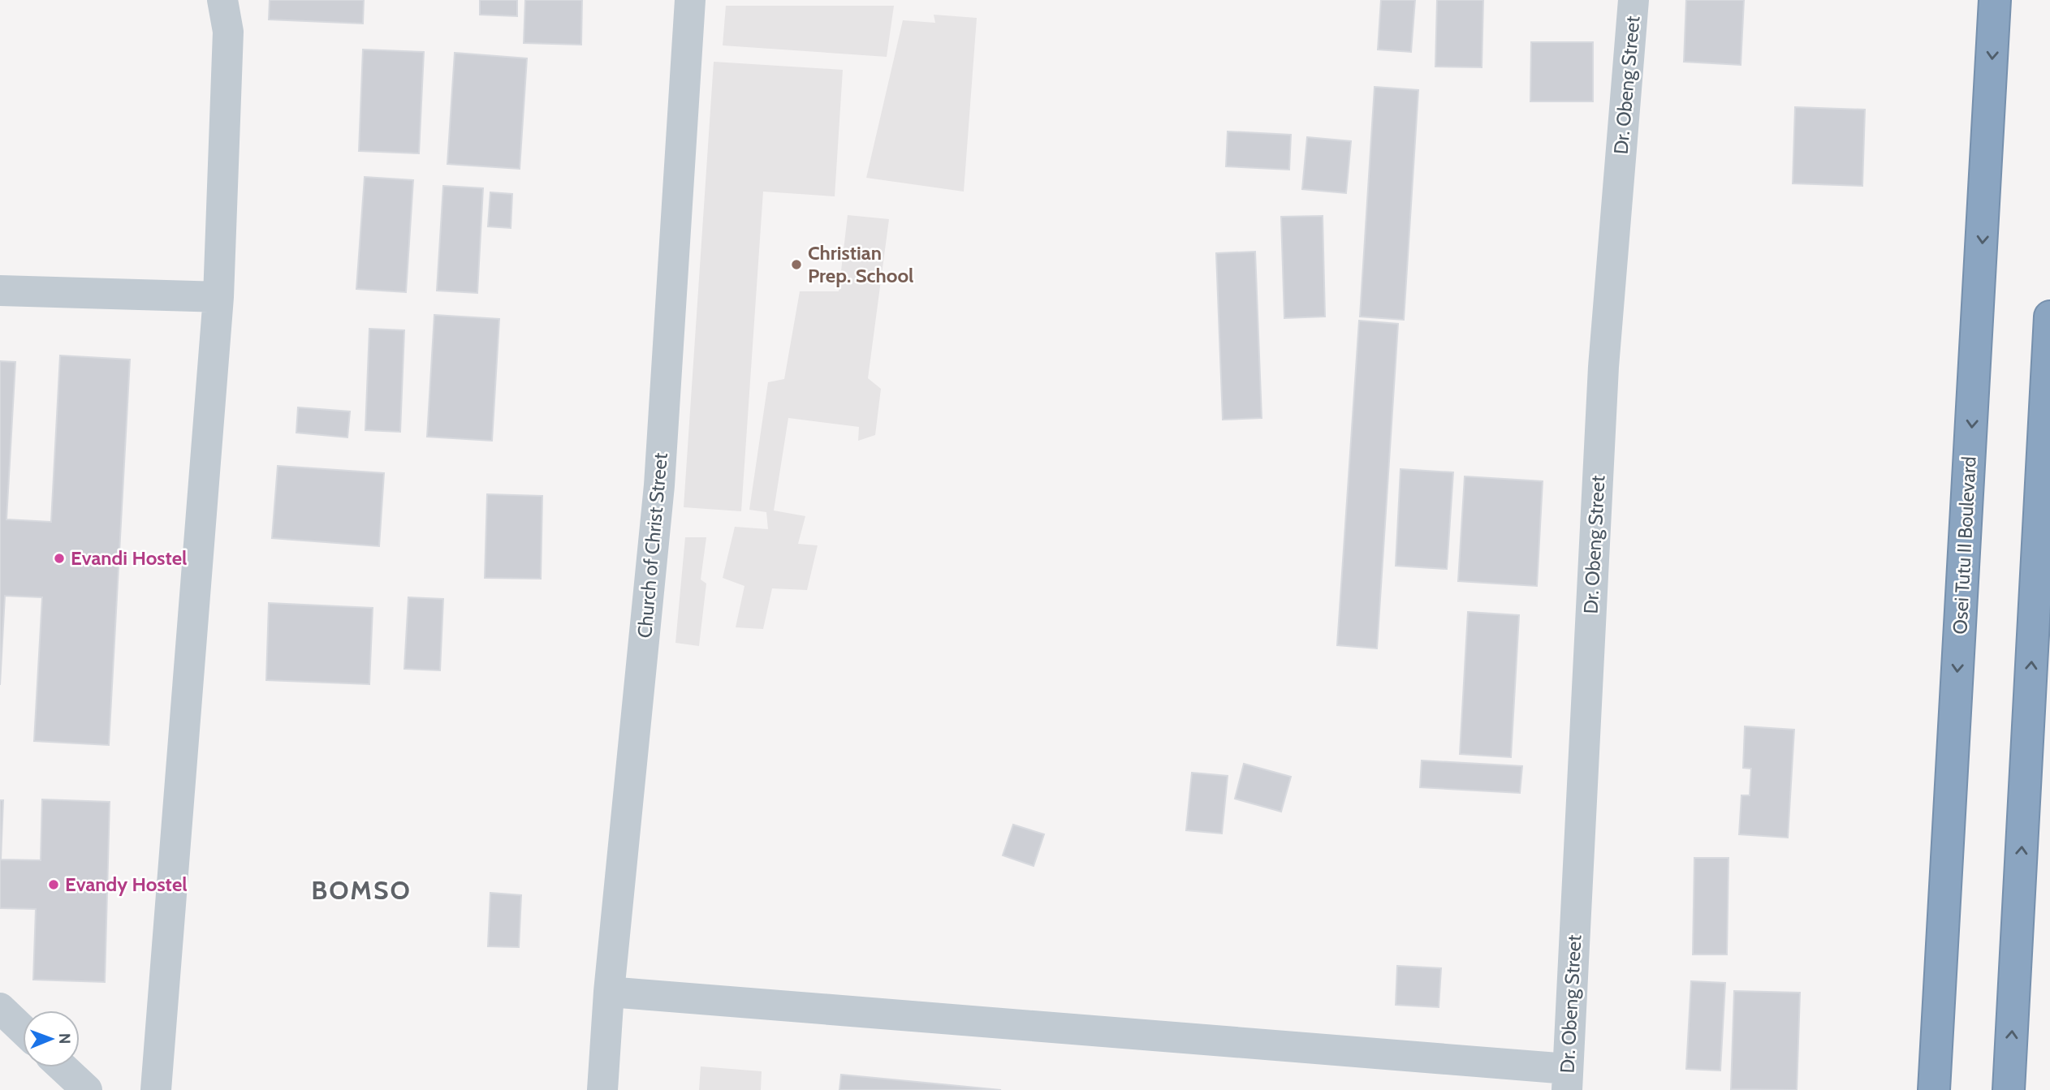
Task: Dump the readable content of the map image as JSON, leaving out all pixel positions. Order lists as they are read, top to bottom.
{
  "streets": {
    "highway": ["Osei Tutu II Boulevard"],
    "street": ["Dr. Obeng Street", "Church of Christ Street"]
  },
  "districts": ["BOMSO"],
  "places": ["Christian Prep. School", "Evandi Hostel", "Evandy Hostel"],
  "north": "right"
}
